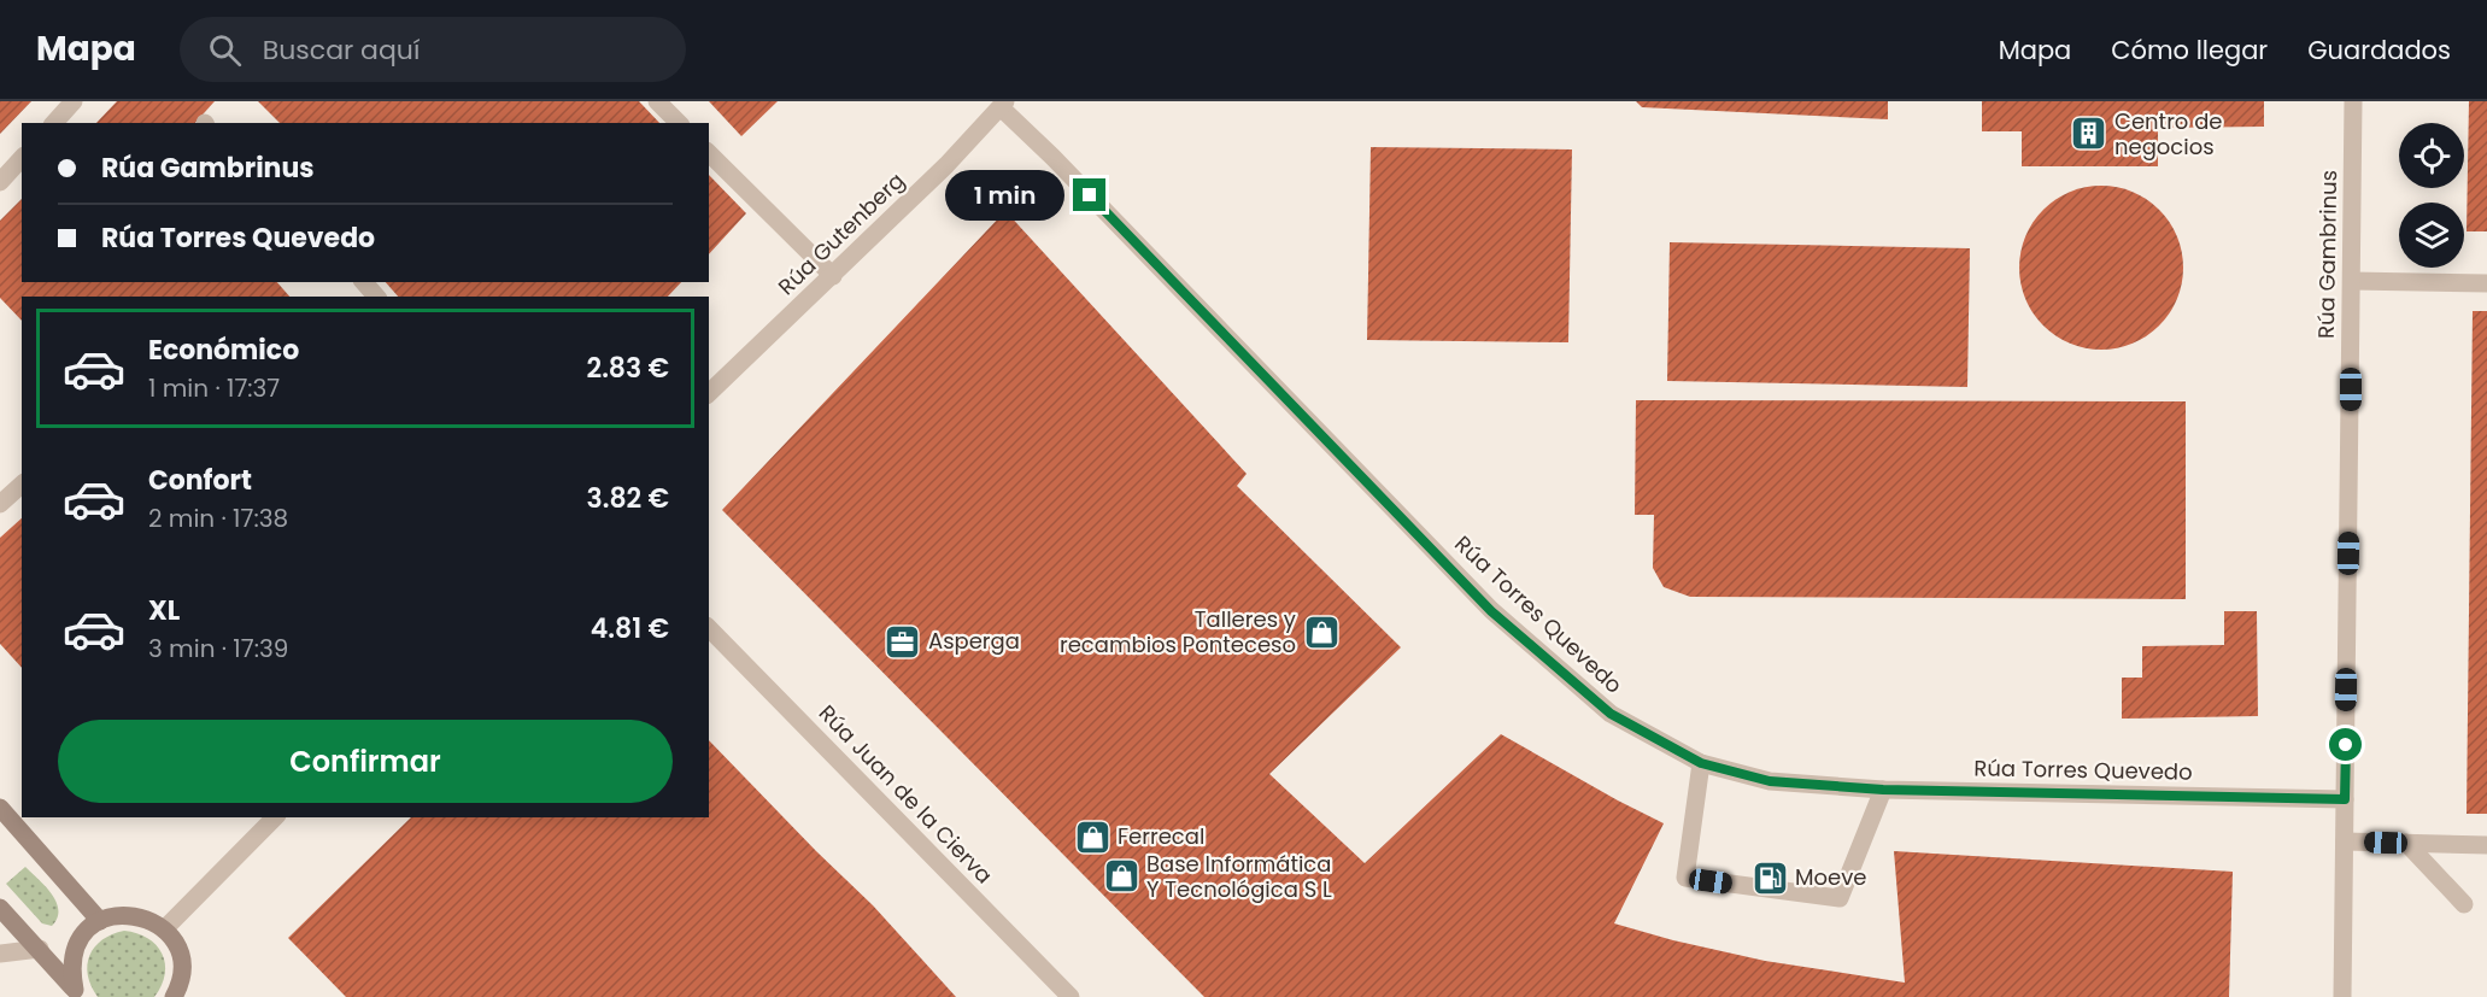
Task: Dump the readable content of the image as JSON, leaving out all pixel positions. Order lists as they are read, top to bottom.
{
  "streets": {
    "street": [
      "Rúa Gutenberg",
      "Rúa Gambrinus",
      "Rúa Torres Quevedo",
      "Rúa Juan de la Cierva"
    ]
  },
  "crossings": [
    ["Rúa Gutenberg", "Rúa Torres Quevedo"],
    ["Rúa Gambrinus", "Rúa Torres Quevedo"]
  ],
  "places": {
    "building": ["Centro de negocios"],
    "shop": ["Talleres y recambios Ponteceso", "Ferrecal", "Base Informática Y Tecnológica S L"],
    "office": ["Asperga"],
    "fuel station": ["Moeve"]
  },
  "page": {
    "header": "Mapa",
    "search": "Buscar aquí",
    "nav": ["Mapa", "Cómo llegar", "Guardados"],
    "banner": ["Rúa Gambrinus", "Rúa Torres Quevedo"],
    "bubble": "1 min",
    "list": [
      {
        "name": "Económico",
        "note": "1 min · 17:37",
        "value": "2.83 €"
      },
      {
        "name": "Confort",
        "note": "2 min · 17:38",
        "value": "3.82 €"
      },
      {
        "name": "XL",
        "note": "3 min · 17:39",
        "value": "4.81 €"
      }
    ],
    "buttons": "Confirmar"
  }
}
